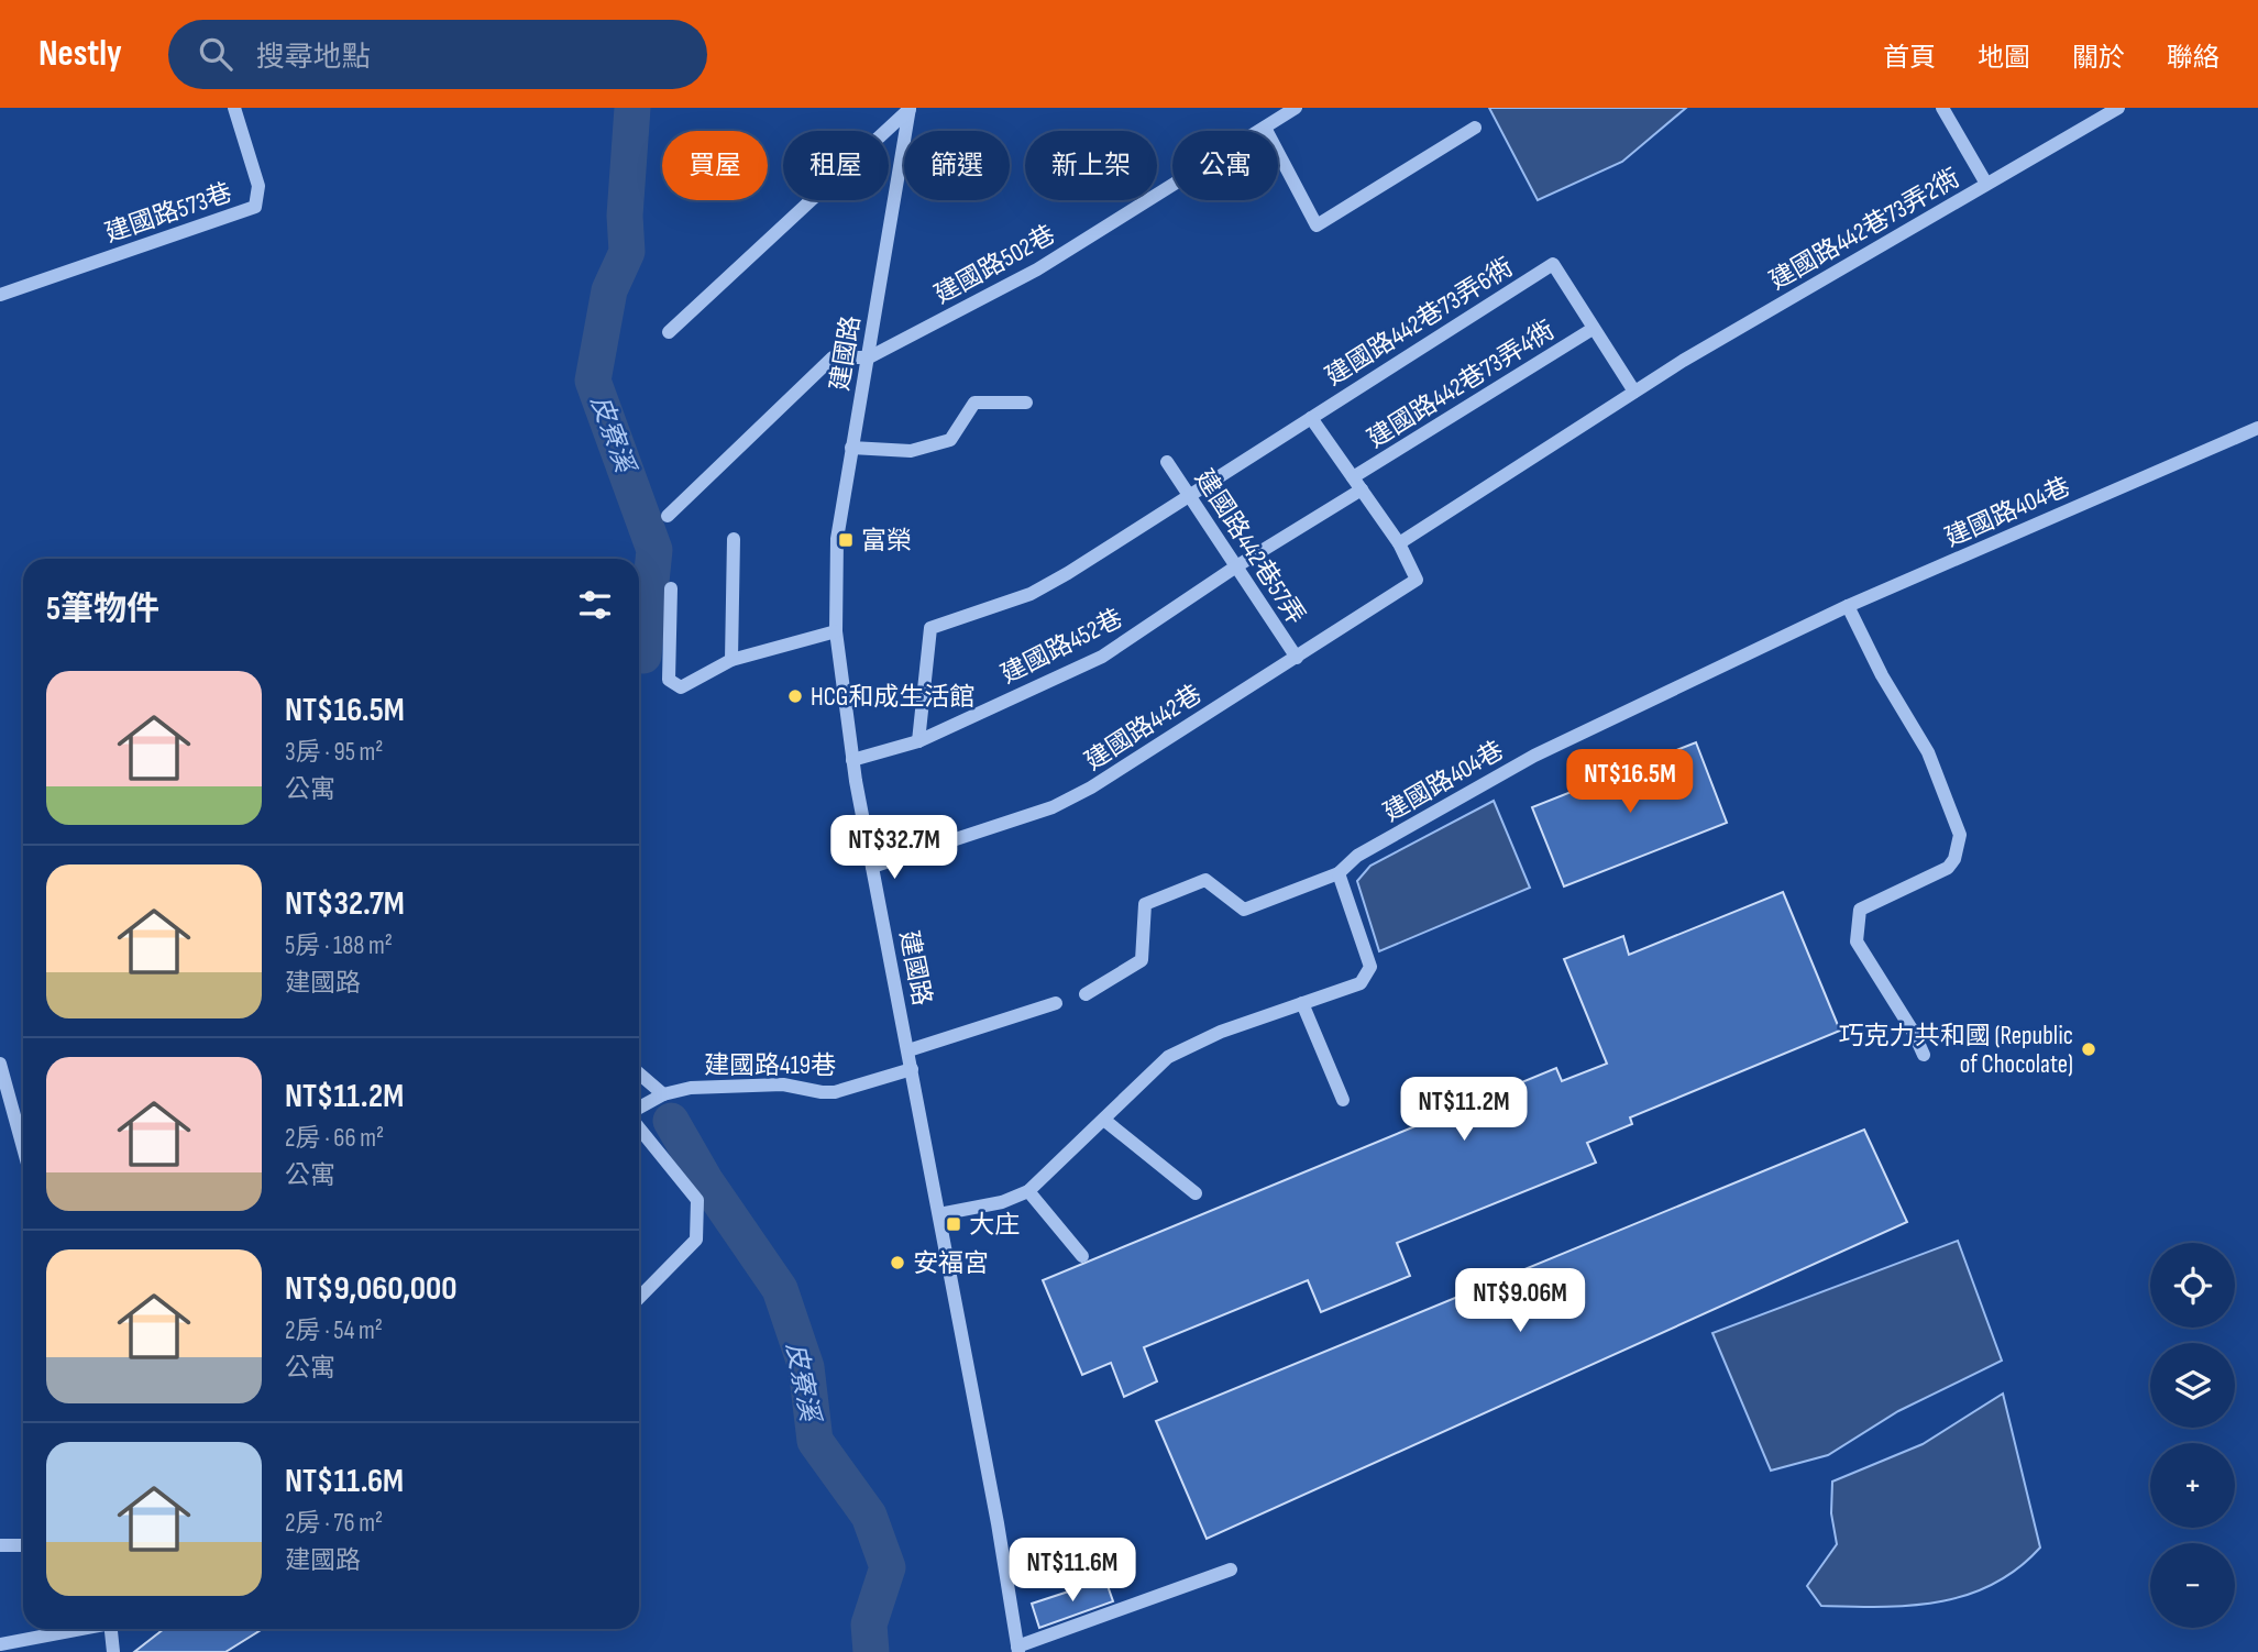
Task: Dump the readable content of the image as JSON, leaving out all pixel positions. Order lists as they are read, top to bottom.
{
  "streets": {
    "street": [
      "建國路573巷",
      "建國路442巷73弄2衖",
      "建國路502巷",
      "建國路442巷73弄6衖",
      "建國路",
      "建國路442巷73弄4衖",
      "建國路404巷",
      "建國路442巷57弄",
      "建國路452巷",
      "建國路442巷",
      "建國路419巷"
    ]
  },
  "crossings": [
    ["建國路442巷73弄2衖", "建國路442巷"],
    ["建國路502巷", "建國路"],
    ["建國路442巷73弄6衖", "建國路442巷73弄4衖"],
    ["建國路442巷73弄6衖", "建國路442巷57弄"],
    ["建國路442巷73弄6衖", "建國路452巷"],
    ["建國路", "建國路452巷"],
    ["建國路", "建國路442巷"],
    ["建國路", "建國路419巷"],
    ["建國路442巷57弄", "建國路452巷"],
    ["建國路442巷57弄", "建國路442巷"]
  ],
  "water": ["皮寮溪"],
  "places": {
    "transit": ["富榮", "大庄"],
    "other": ["HCG和成生活館", "巧克力共和國 (Republic of Chocolate)", "安福宮"]
  },
  "page": {
    "header": "Nestly",
    "search": "搜尋地點",
    "nav": [
      "首頁",
      "地圖",
      "關於",
      "聯絡"
    ],
    "chip": [
      "買屋",
      "租屋",
      "篩選",
      "新上架",
      "公寓"
    ],
    "heading": "5筆物件",
    "list": [
      {
        "name": "NT$16.5M",
        "note": "3房 · 95 m² · 公寓"
      },
      {
        "name": "NT$32.7M",
        "note": "5房 · 188 m² · 建國路"
      },
      {
        "name": "NT$11.2M",
        "note": "2房 · 66 m² · 公寓"
      },
      {
        "name": "NT$9,060,000",
        "note": "2房 · 54 m² · 公寓"
      },
      {
        "name": "NT$11.6M",
        "note": "2房 · 76 m² · 建國路"
      }
    ],
    "price": [
      "NT$16.5M",
      "NT$32.7M",
      "NT$11.2M",
      "NT$9.06M",
      "NT$11.6M"
    ],
    "map_buttons": ["+", "−"]
  }
}
